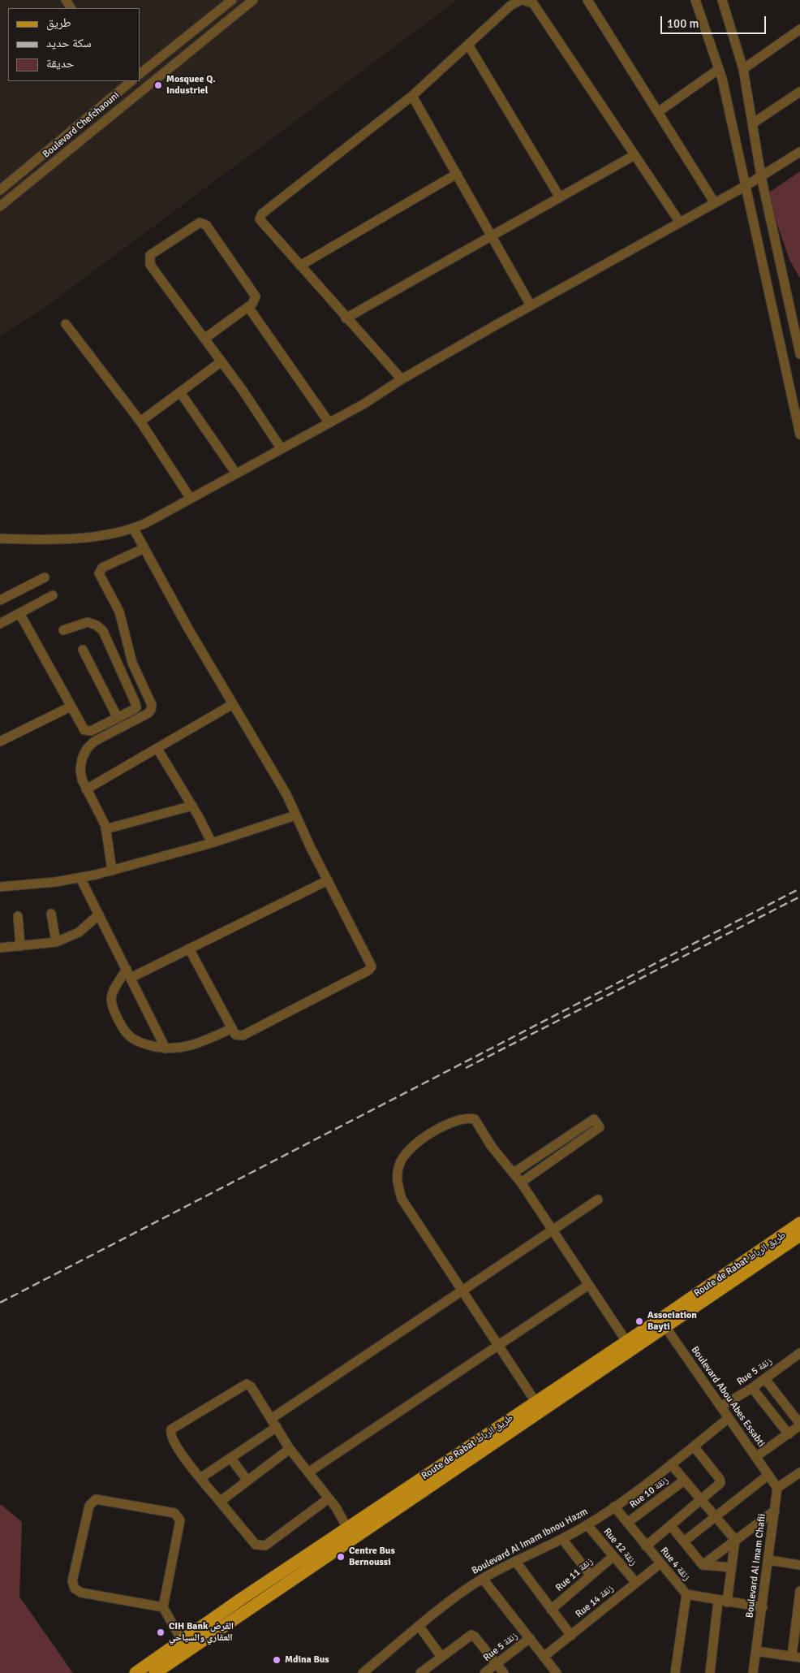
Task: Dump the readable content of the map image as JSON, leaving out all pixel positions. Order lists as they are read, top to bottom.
{
  "streets": {
    "main road": ["Route de Rabat طريق الرباط"],
    "street": [
      "Boulevard Chefchaouni",
      "Rue 5 زنقة",
      "Boulevard Abou Abes Essabti",
      "Rue 10 زنقة",
      "Boulevard Al Imam Ibnou Hazm",
      "Rue 12 زنقة",
      "Rue 4 زنقة",
      "Boulevard Al Imam Chafii",
      "Rue 11 زنقة",
      "Rue 14 زنقة"
    ]
  },
  "crossings": [
    ["Route de Rabat طريق الرباط", "Boulevard Abou Abes Essabti"],
    ["Rue 5 زنقة", "Boulevard Abou Abes Essabti"],
    ["Boulevard Abou Abes Essabti", "Boulevard Al Imam Ibnou Hazm"],
    ["Boulevard Abou Abes Essabti", "Boulevard Al Imam Chafii"],
    ["Rue 10 زنقة", "Rue 4 زنقة"],
    ["Boulevard Al Imam Ibnou Hazm", "Rue 12 زنقة"],
    ["Boulevard Al Imam Ibnou Hazm", "Rue 4 زنقة"],
    ["Rue 12 زنقة", "Rue 11 زنقة"],
    ["Rue 12 زنقة", "Rue 14 زنقة"],
    ["Rue 4 زنقة", "Boulevard Al Imam Chafii"],
    ["Rue 4 زنقة", "Rue 14 زنقة"]
  ],
  "places": [
    "Mosquee Q. Industriel",
    "Association Bayti",
    "Centre Bus Bernoussi",
    "CIH Bank القرض العقاري والسياحي",
    "Mdina Bus"
  ],
  "legend": ["طريق", "سكة حديد", "حديقة"],
  "scale_bar": "100 m"
}
